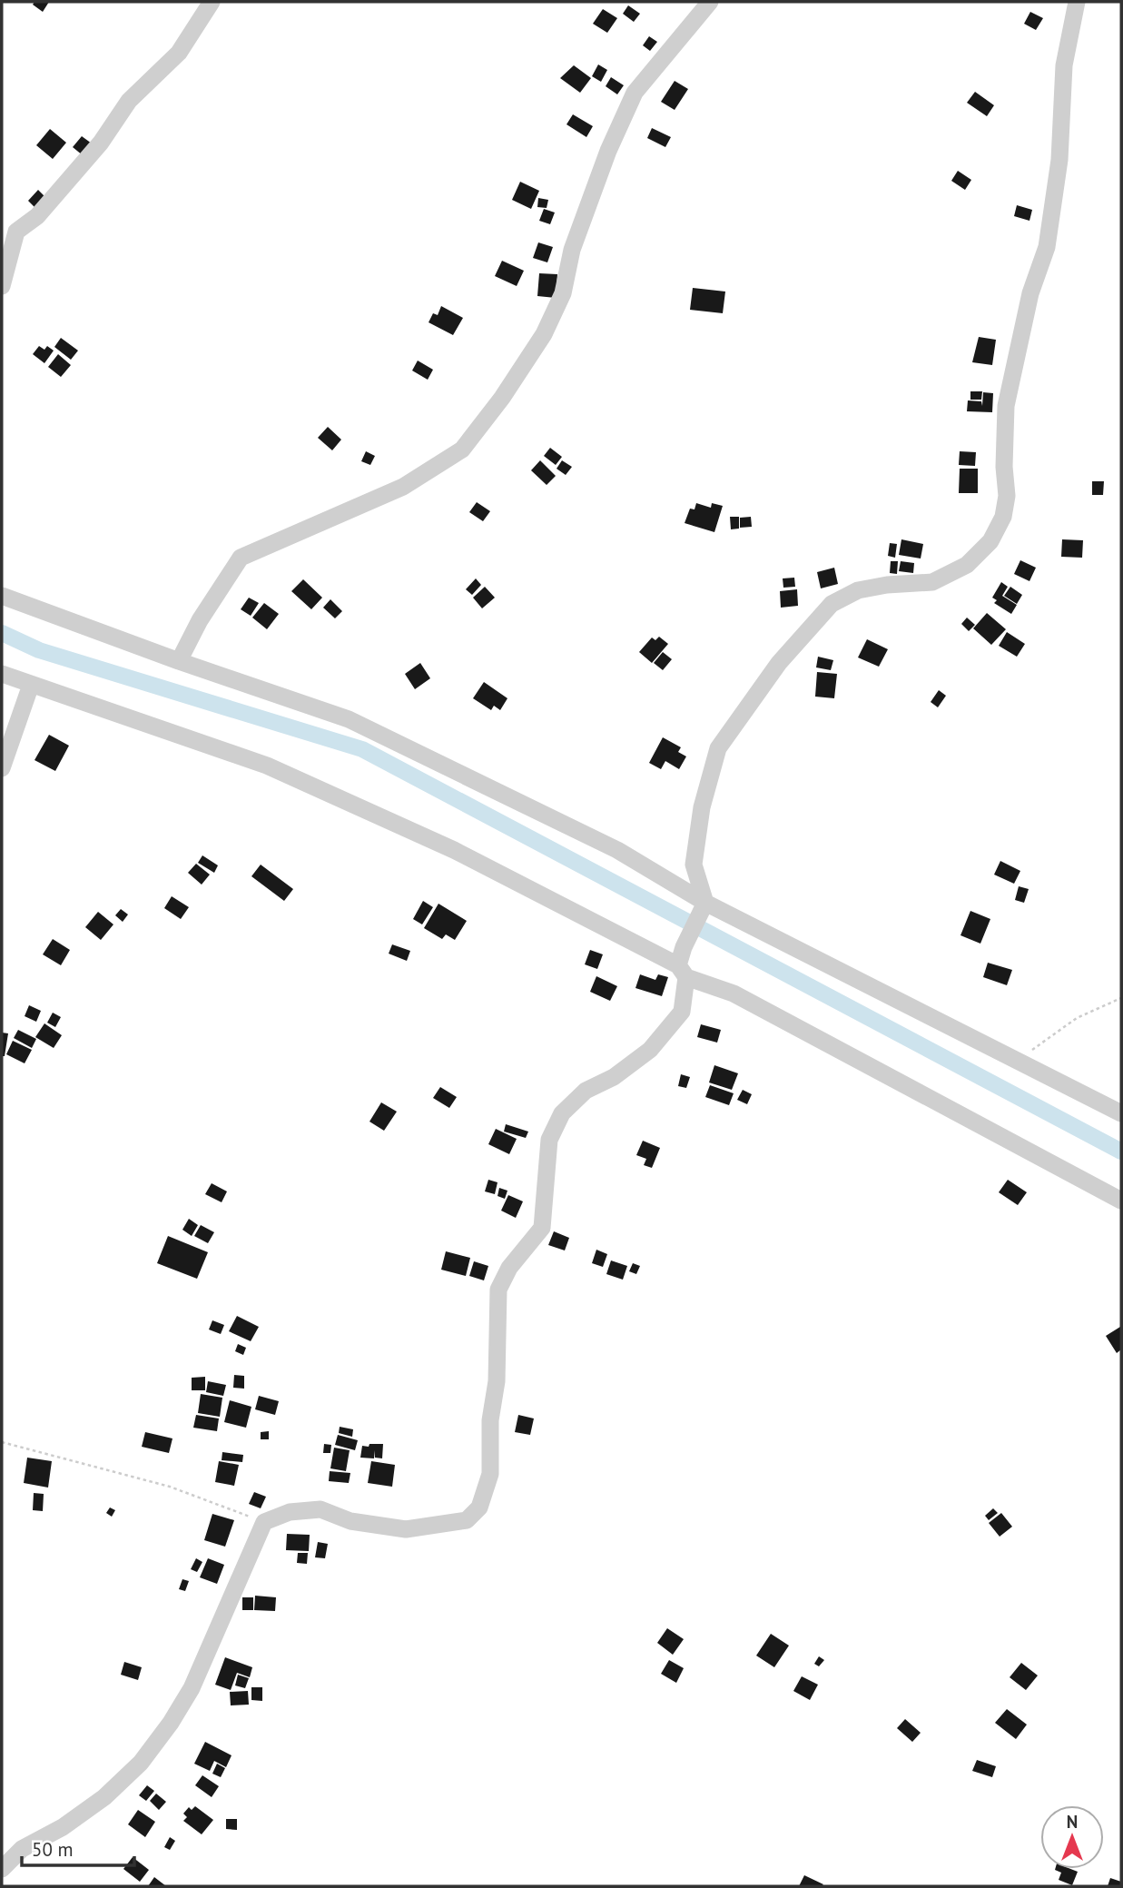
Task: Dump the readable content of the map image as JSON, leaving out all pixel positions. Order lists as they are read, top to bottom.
{
  "scale_bar": "50 m",
  "north": "top"
}
